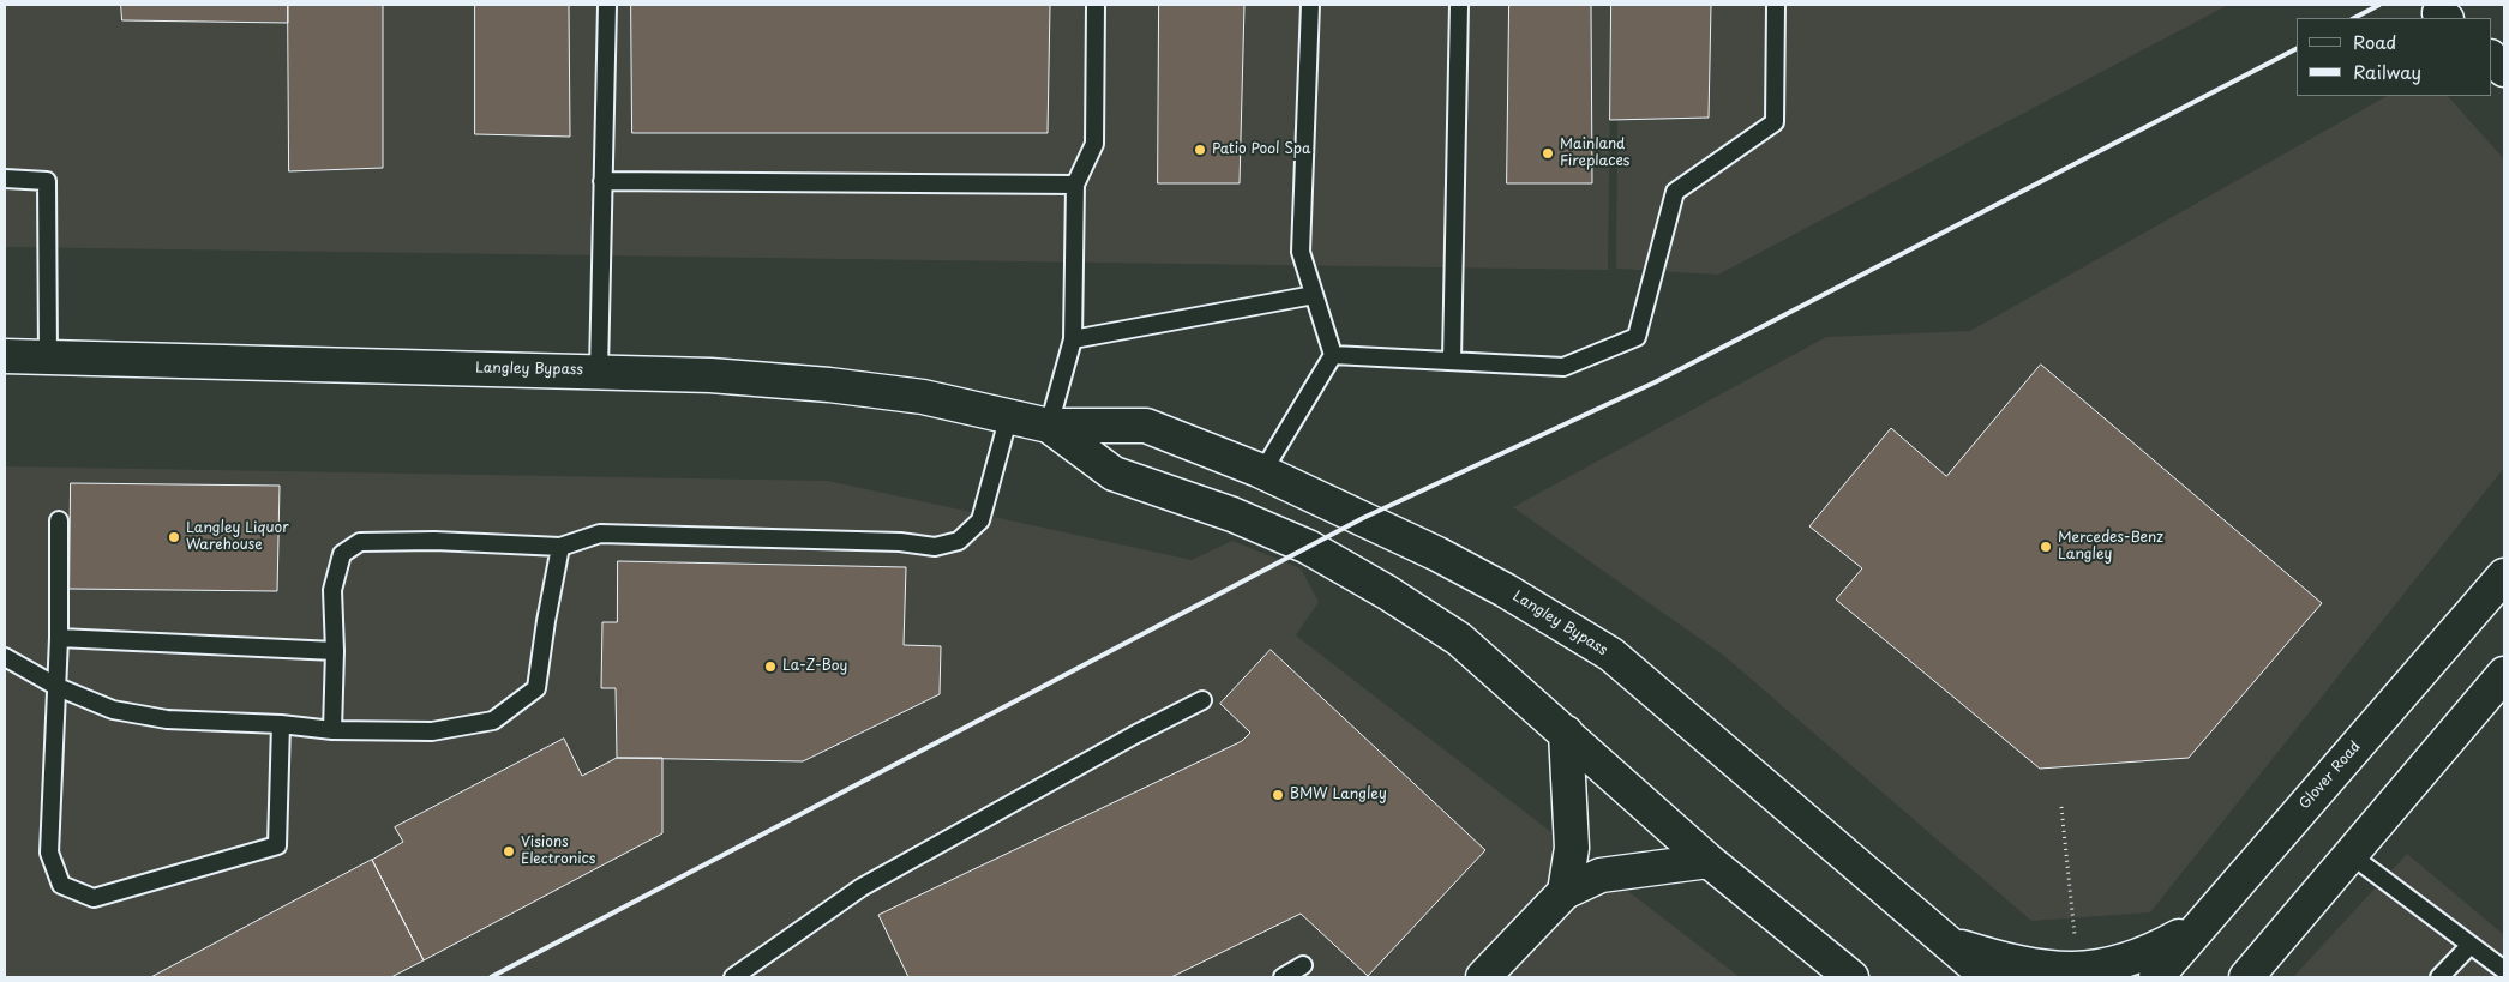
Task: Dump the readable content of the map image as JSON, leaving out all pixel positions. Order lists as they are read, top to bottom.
{
  "streets": {
    "main road": ["Langley Bypass", "Glover Road"]
  },
  "places": [
    "Patio Pool Spa",
    "Mainland Fireplaces",
    "Langley Liquor Warehouse",
    "Mercedes-Benz Langley",
    "La-Z-Boy",
    "BMW Langley",
    "Visions Electronics"
  ],
  "legend": ["Road", "Railway"]
}
